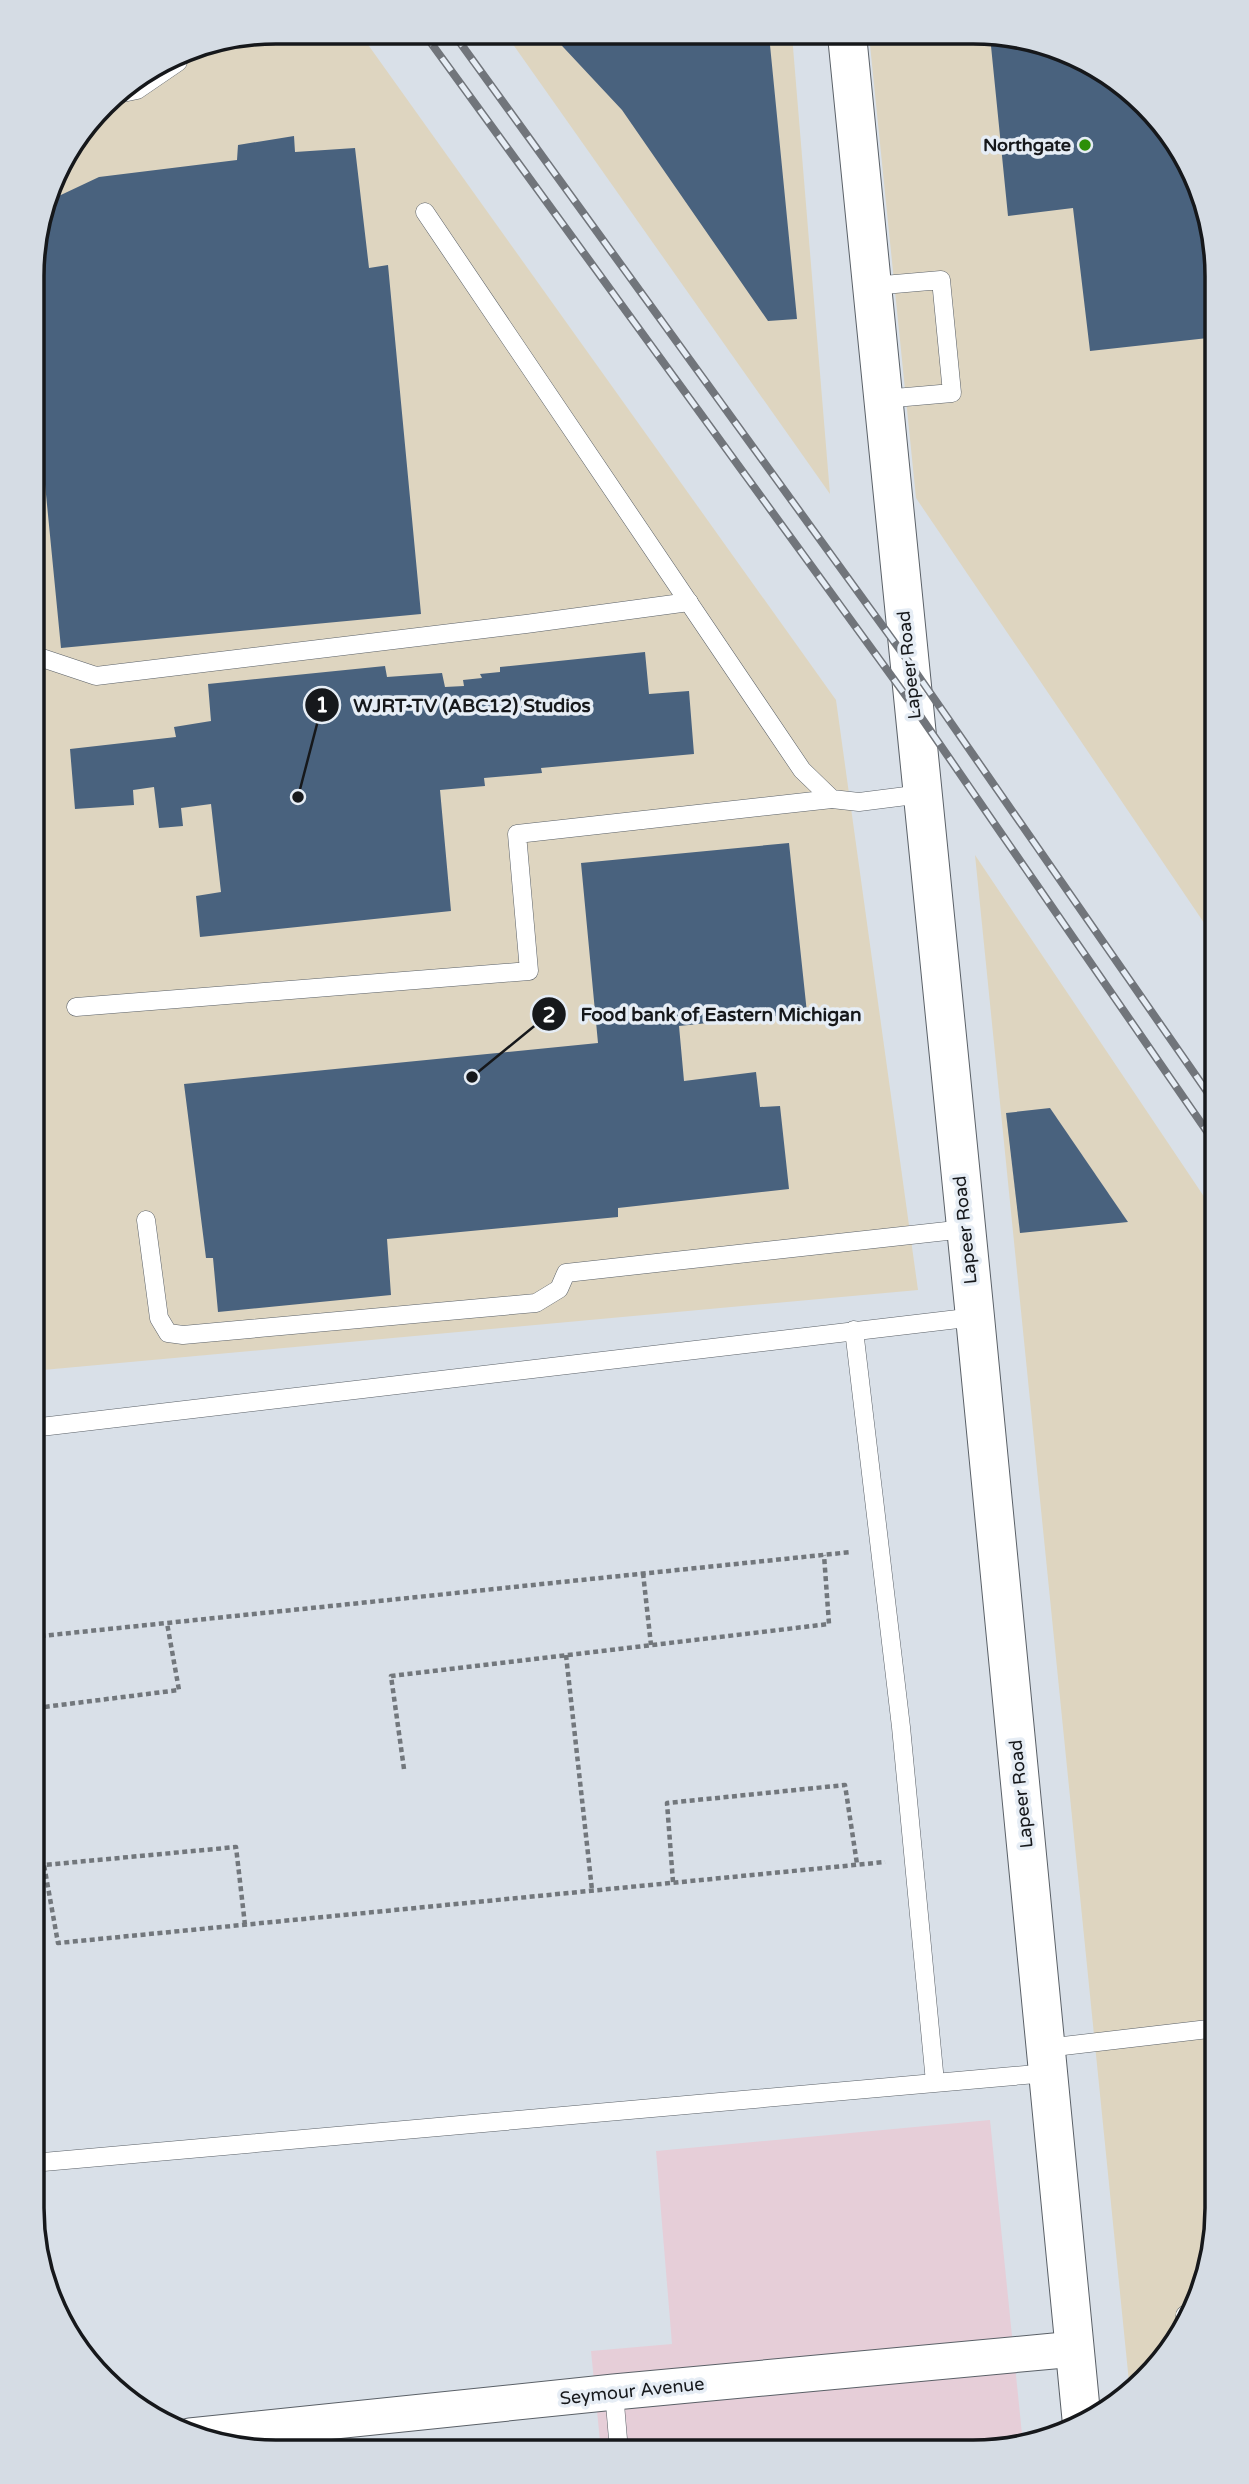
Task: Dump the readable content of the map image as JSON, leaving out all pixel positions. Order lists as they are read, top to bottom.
{
  "streets": {
    "main road": ["Lapeer Road"],
    "street": ["Seymour Avenue"]
  },
  "crossings": [
    ["Lapeer Road", "Seymour Avenue"]
  ],
  "places": ["Northgate", "WJRT-TV (ABC12) Studios", "Food bank of Eastern Michigan"]
}
